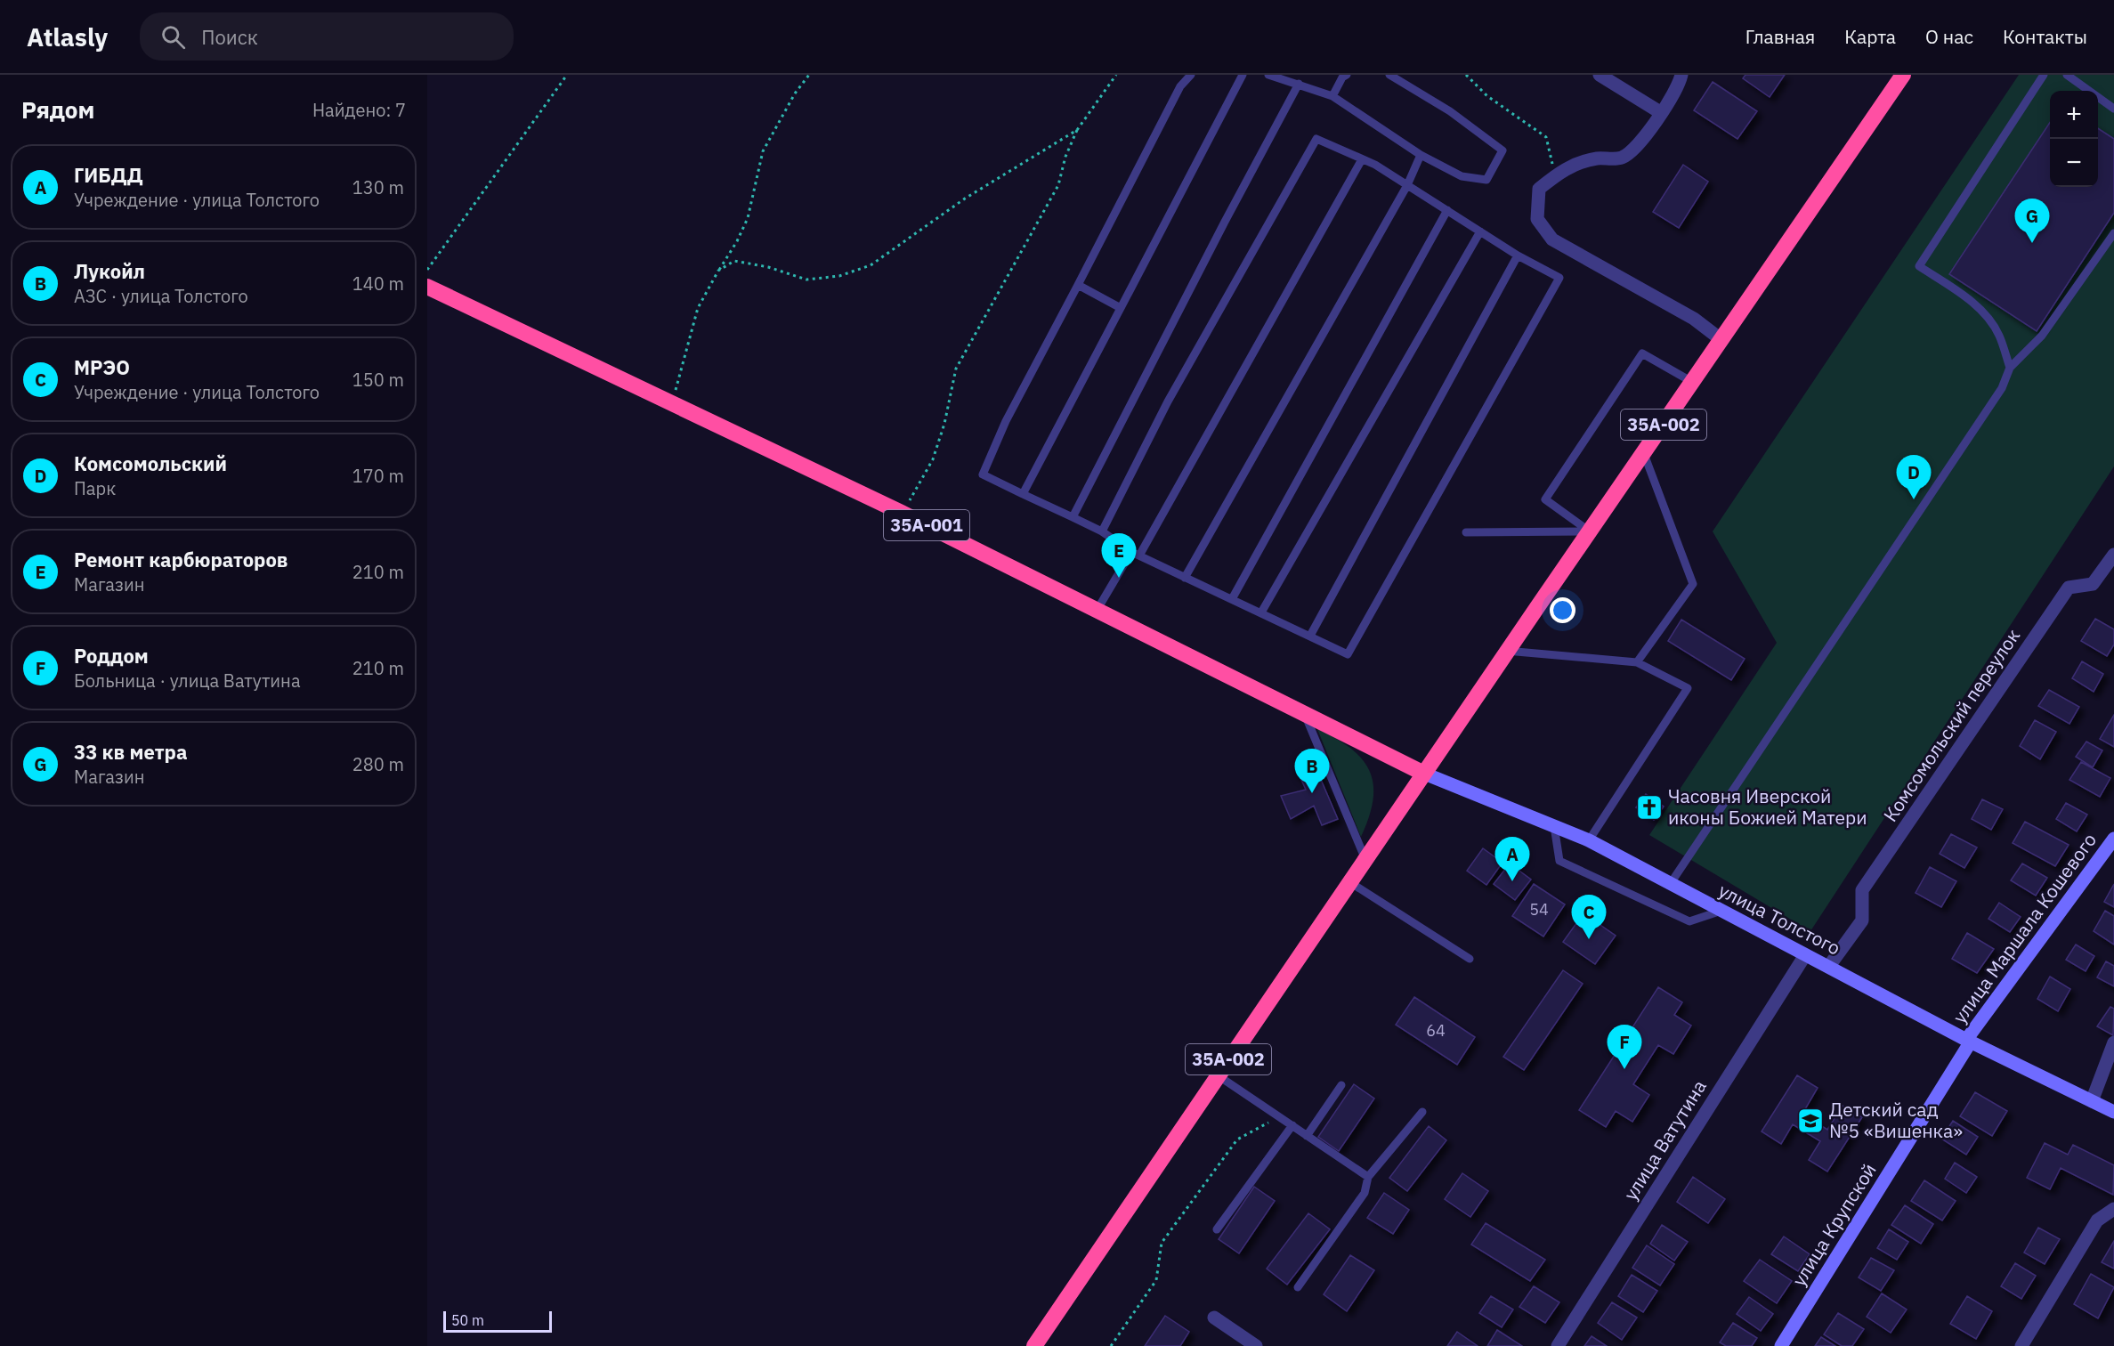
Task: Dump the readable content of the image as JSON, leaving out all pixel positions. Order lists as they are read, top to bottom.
{
  "streets": {
    "highway": ["35А-002", "35А-001"],
    "main road": ["улица Толстого", "улица Маршала Кошевого", "улица Крупской"],
    "street": ["Комсомольский переулок", "улица Ватутина"]
  },
  "crossings": [
    ["35А-002", "35А-001"],
    ["35А-002", "улица Толстого"],
    ["35А-001", "улица Толстого"],
    ["Комсомольский переулок", "улица Толстого"],
    ["улица Толстого", "улица Маршала Кошевого"],
    ["улица Толстого", "улица Ватутина"],
    ["улица Толстого", "улица Крупской"],
    ["улица Маршала Кошевого", "улица Крупской"]
  ],
  "places": {
    "church": ["Часовня Иверской иконы Божией Матери"],
    "school or university": ["Детский сад №5 «Вишенка»"]
  },
  "house_numbers": ["54", "64"],
  "scale_bar": "50 m",
  "page": {
    "header": "Atlasly",
    "search": "Поиск",
    "nav": [
      "Главная",
      "Карта",
      "О нас",
      "Контакты"
    ],
    "heading": ["Рядом", "Найдено: 7"],
    "map_buttons": ["+", "−"],
    "list": [
      {
        "mark": "A",
        "name": "ГИБДД",
        "note": "Учреждение · улица Толстого",
        "value": "130 m"
      },
      {
        "mark": "B",
        "name": "Лукойл",
        "note": "АЗС · улица Толстого",
        "value": "140 m"
      },
      {
        "mark": "C",
        "name": "МРЭО",
        "note": "Учреждение · улица Толстого",
        "value": "150 m"
      },
      {
        "mark": "D",
        "name": "Комсомольский",
        "note": "Парк",
        "value": "170 m"
      },
      {
        "mark": "E",
        "name": "Ремонт карбюраторов",
        "note": "Магазин",
        "value": "210 m"
      },
      {
        "mark": "F",
        "name": "Роддом",
        "note": "Больница · улица Ватутина",
        "value": "210 m"
      },
      {
        "mark": "G",
        "name": "33 кв метра",
        "note": "Магазин",
        "value": "280 m"
      }
    ],
    "pins": [
      "G",
      "D",
      "E",
      "B",
      "A",
      "C",
      "F"
    ],
    "scale": "50 m"
  }
}
